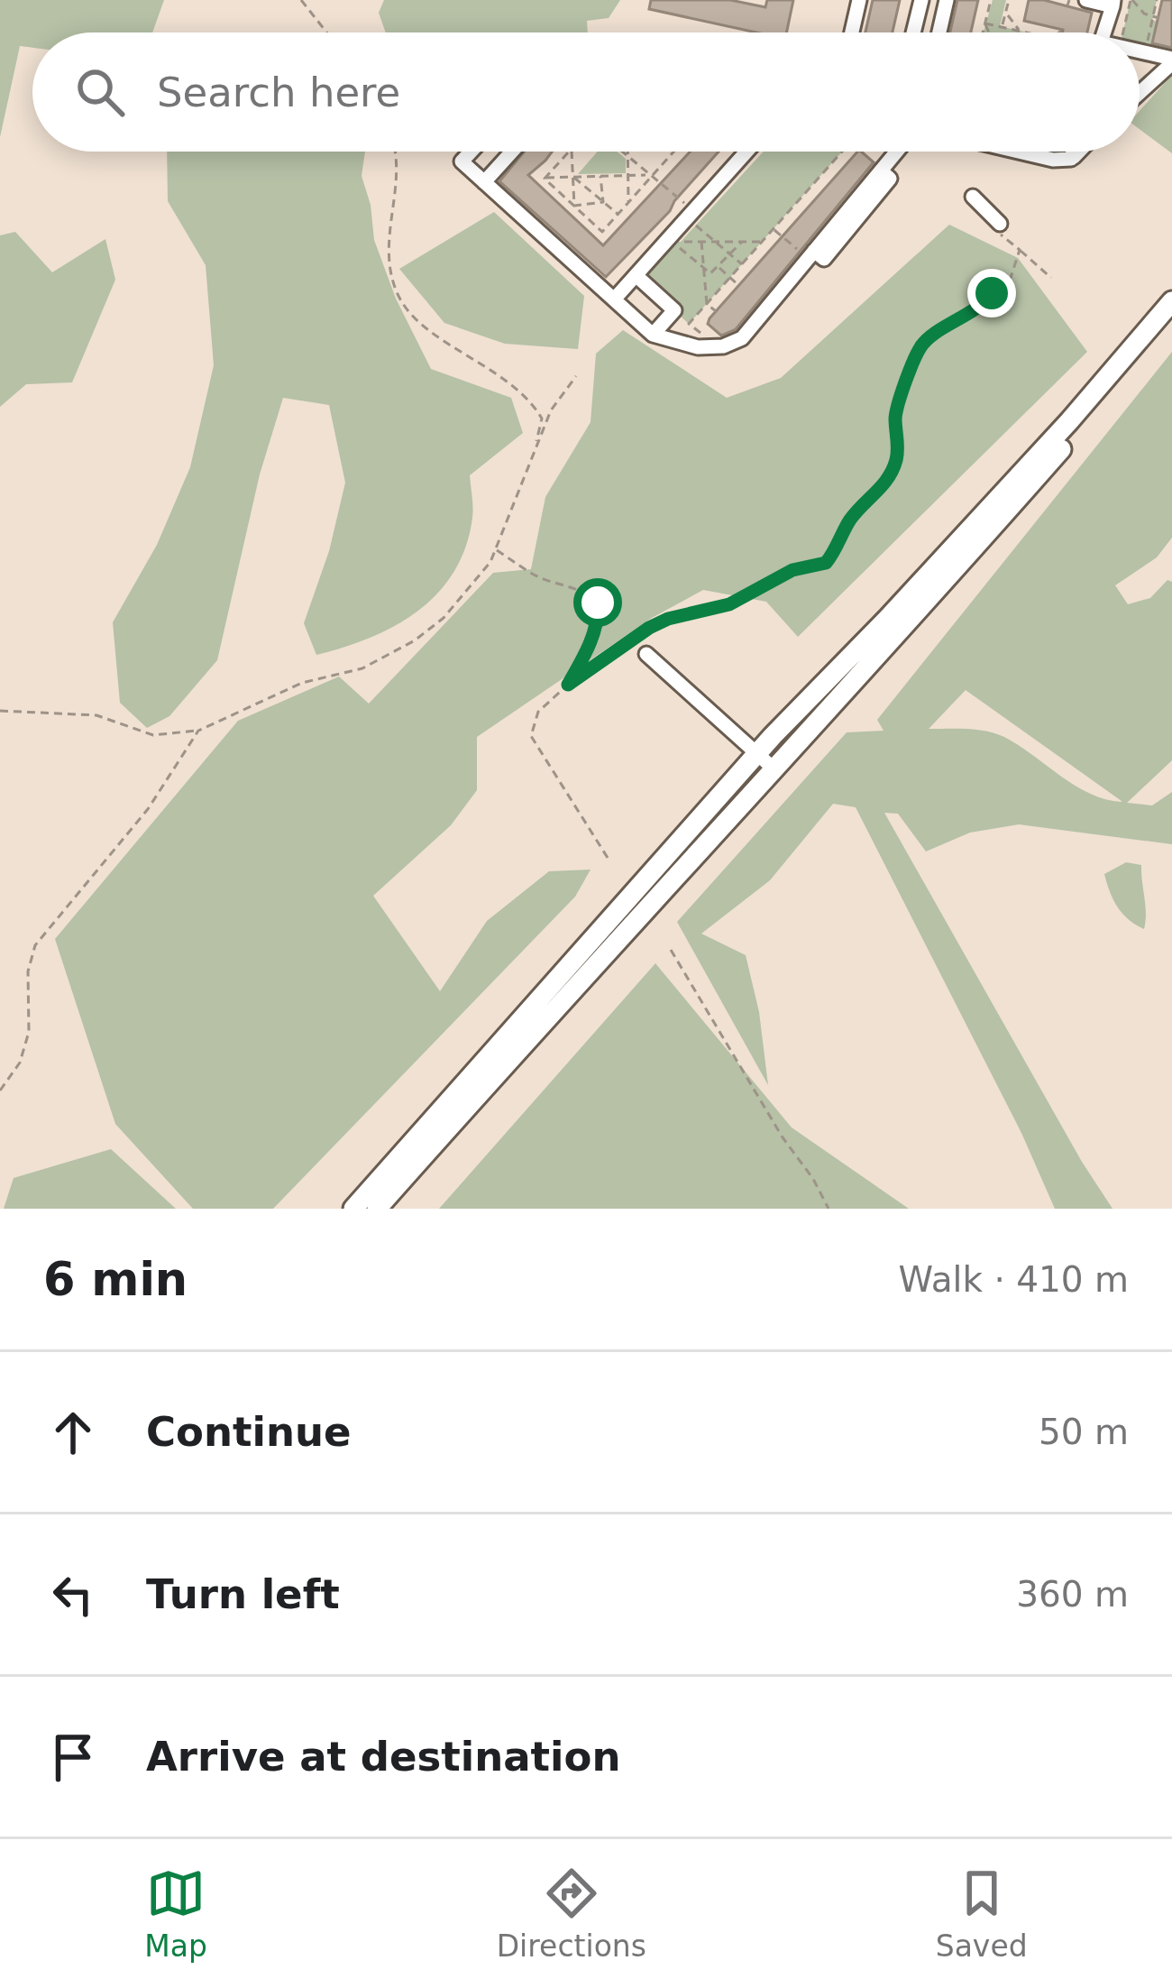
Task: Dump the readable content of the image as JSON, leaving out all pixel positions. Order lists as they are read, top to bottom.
{
  "page": {
    "search": "Search here",
    "heading": ["6 min", "Walk · 410 m"],
    "list": [
      ["Continue", "50 m"],
      ["Turn left", "360 m"],
      "Arrive at destination"
    ],
    "nav": ["Map", "Directions", "Saved"]
  }
}
